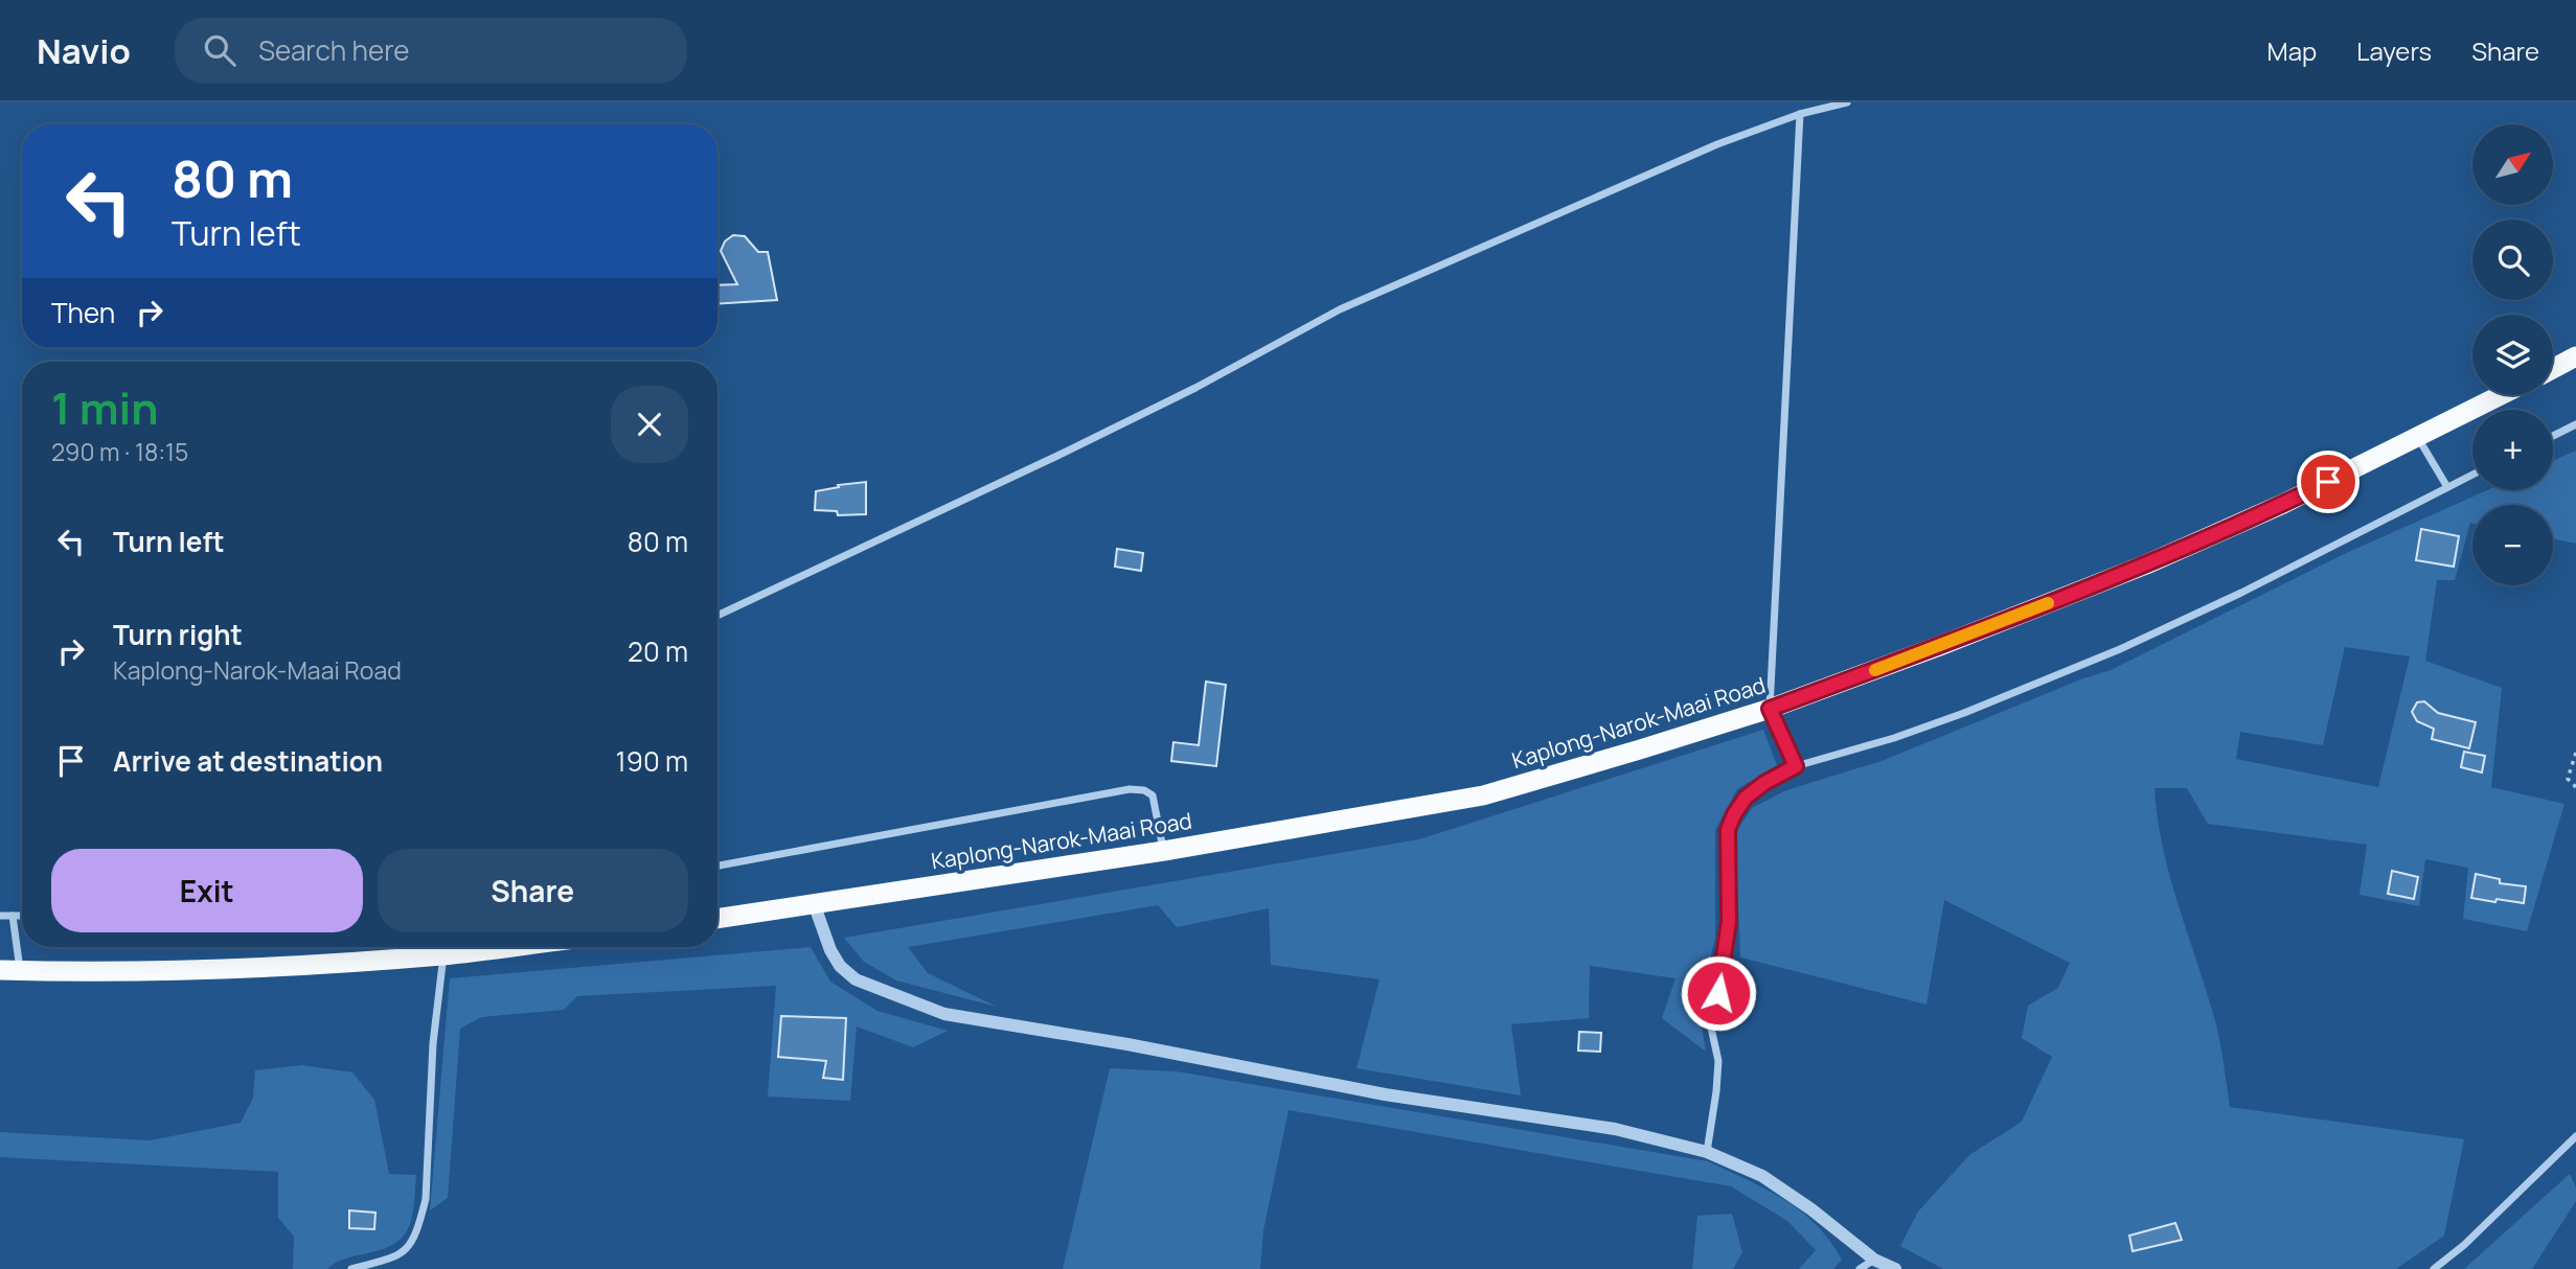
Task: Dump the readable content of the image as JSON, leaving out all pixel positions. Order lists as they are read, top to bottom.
{
  "streets": {
    "highway": ["Kaplong-Narok-Maai Road"]
  },
  "north": "top right",
  "page": {
    "header": "Navio",
    "search": "Search here",
    "nav": ["Map", "Layers", "Share"],
    "map_buttons": ["+", "−"],
    "turn": ["80 m", "Turn left"],
    "then": "Then",
    "heading": ["1 min", "290 m · 18:15"],
    "list": [
      {
        "name": "Turn left",
        "value": "80 m"
      },
      {
        "name": "Turn right",
        "note": "Kaplong-Narok-Maai Road",
        "value": "20 m"
      },
      {
        "name": "Arrive at destination",
        "value": "190 m"
      }
    ],
    "buttons": ["Exit", "Share"]
  }
}
